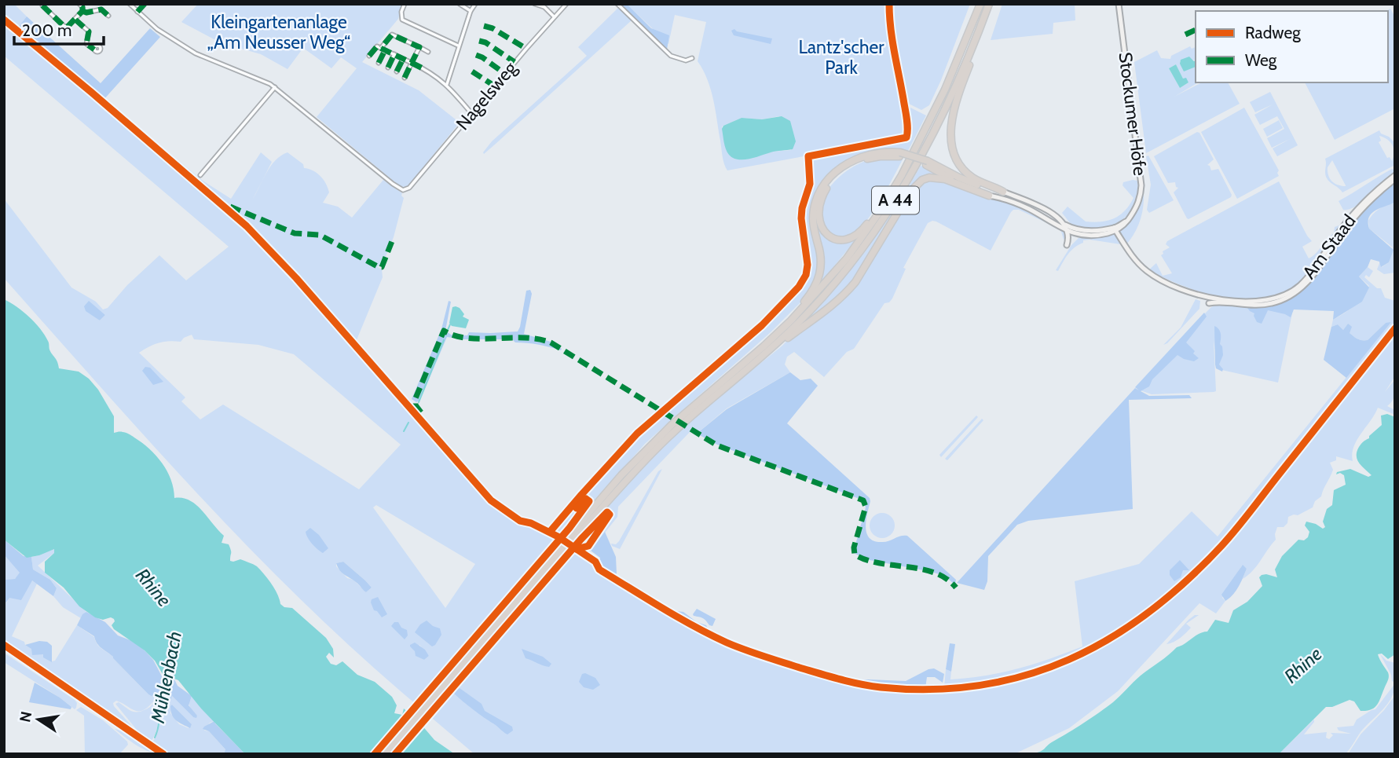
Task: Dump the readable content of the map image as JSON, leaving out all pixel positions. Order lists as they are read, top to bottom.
{
  "streets": {
    "highway": ["A 44"],
    "street": ["Nagelsweg", "Stockumer Höfe", "Am Staad"]
  },
  "crossings": [
    ["Stockumer Höfe", "Am Staad"]
  ],
  "water": ["Rhine", "Mühlenbach"],
  "parks": ["Kleingartenanlage „Am Neusser Weg“", "Lantz'scher Park"],
  "legend": ["Radweg", "Weg"],
  "scale_bar": "200 m",
  "north": "left"
}
